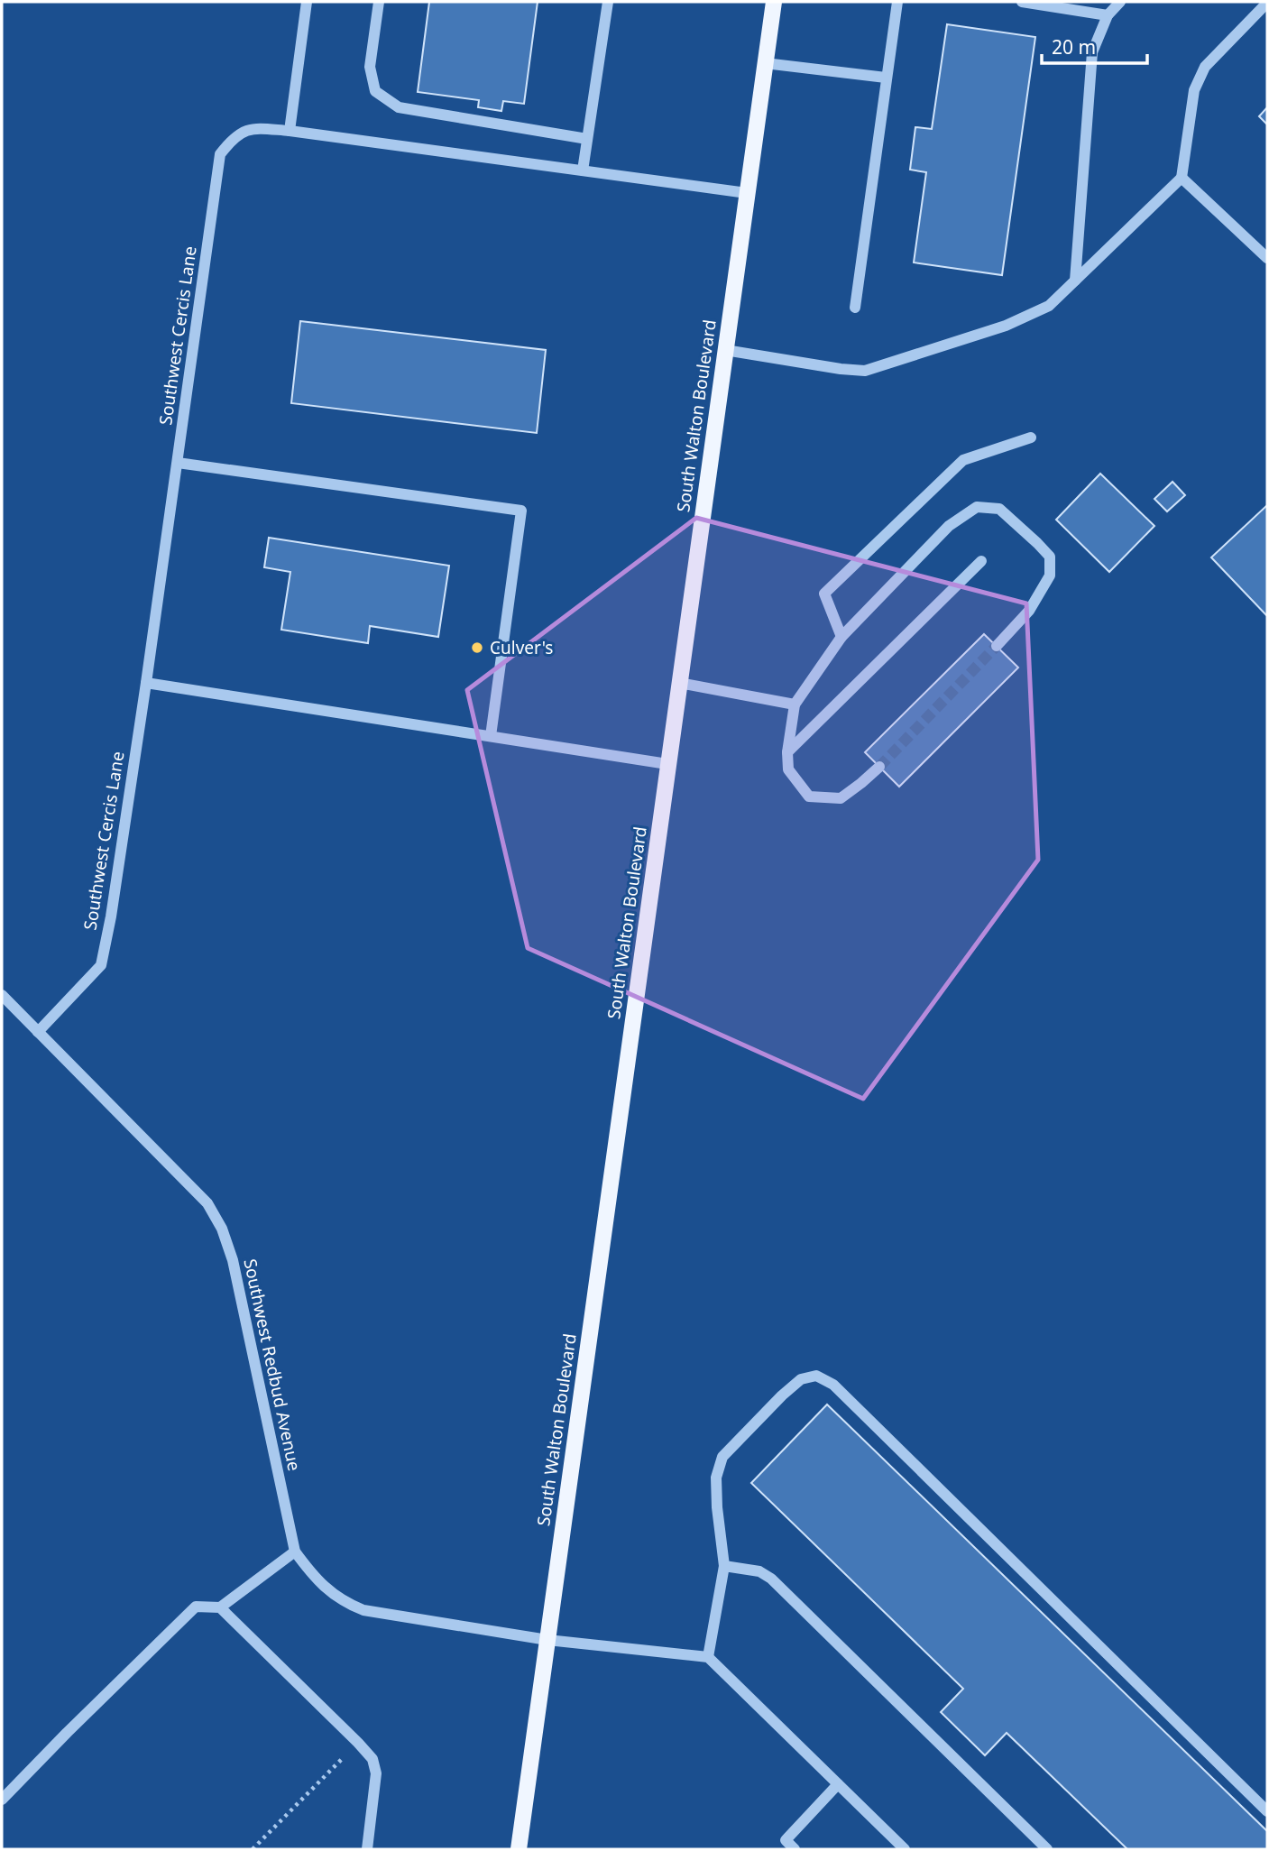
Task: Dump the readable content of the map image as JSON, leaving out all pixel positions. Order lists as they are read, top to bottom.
{
  "streets": {
    "main road": ["South Walton Boulevard"],
    "street": ["Southwest Cercis Lane", "Southwest Redbud Avenue"]
  },
  "crossings": [
    ["Southwest Cercis Lane", "South Walton Boulevard"],
    ["Southwest Cercis Lane", "Southwest Redbud Avenue"],
    ["South Walton Boulevard", "Southwest Redbud Avenue"]
  ],
  "places": ["Culver's"],
  "scale_bar": "20 m"
}
